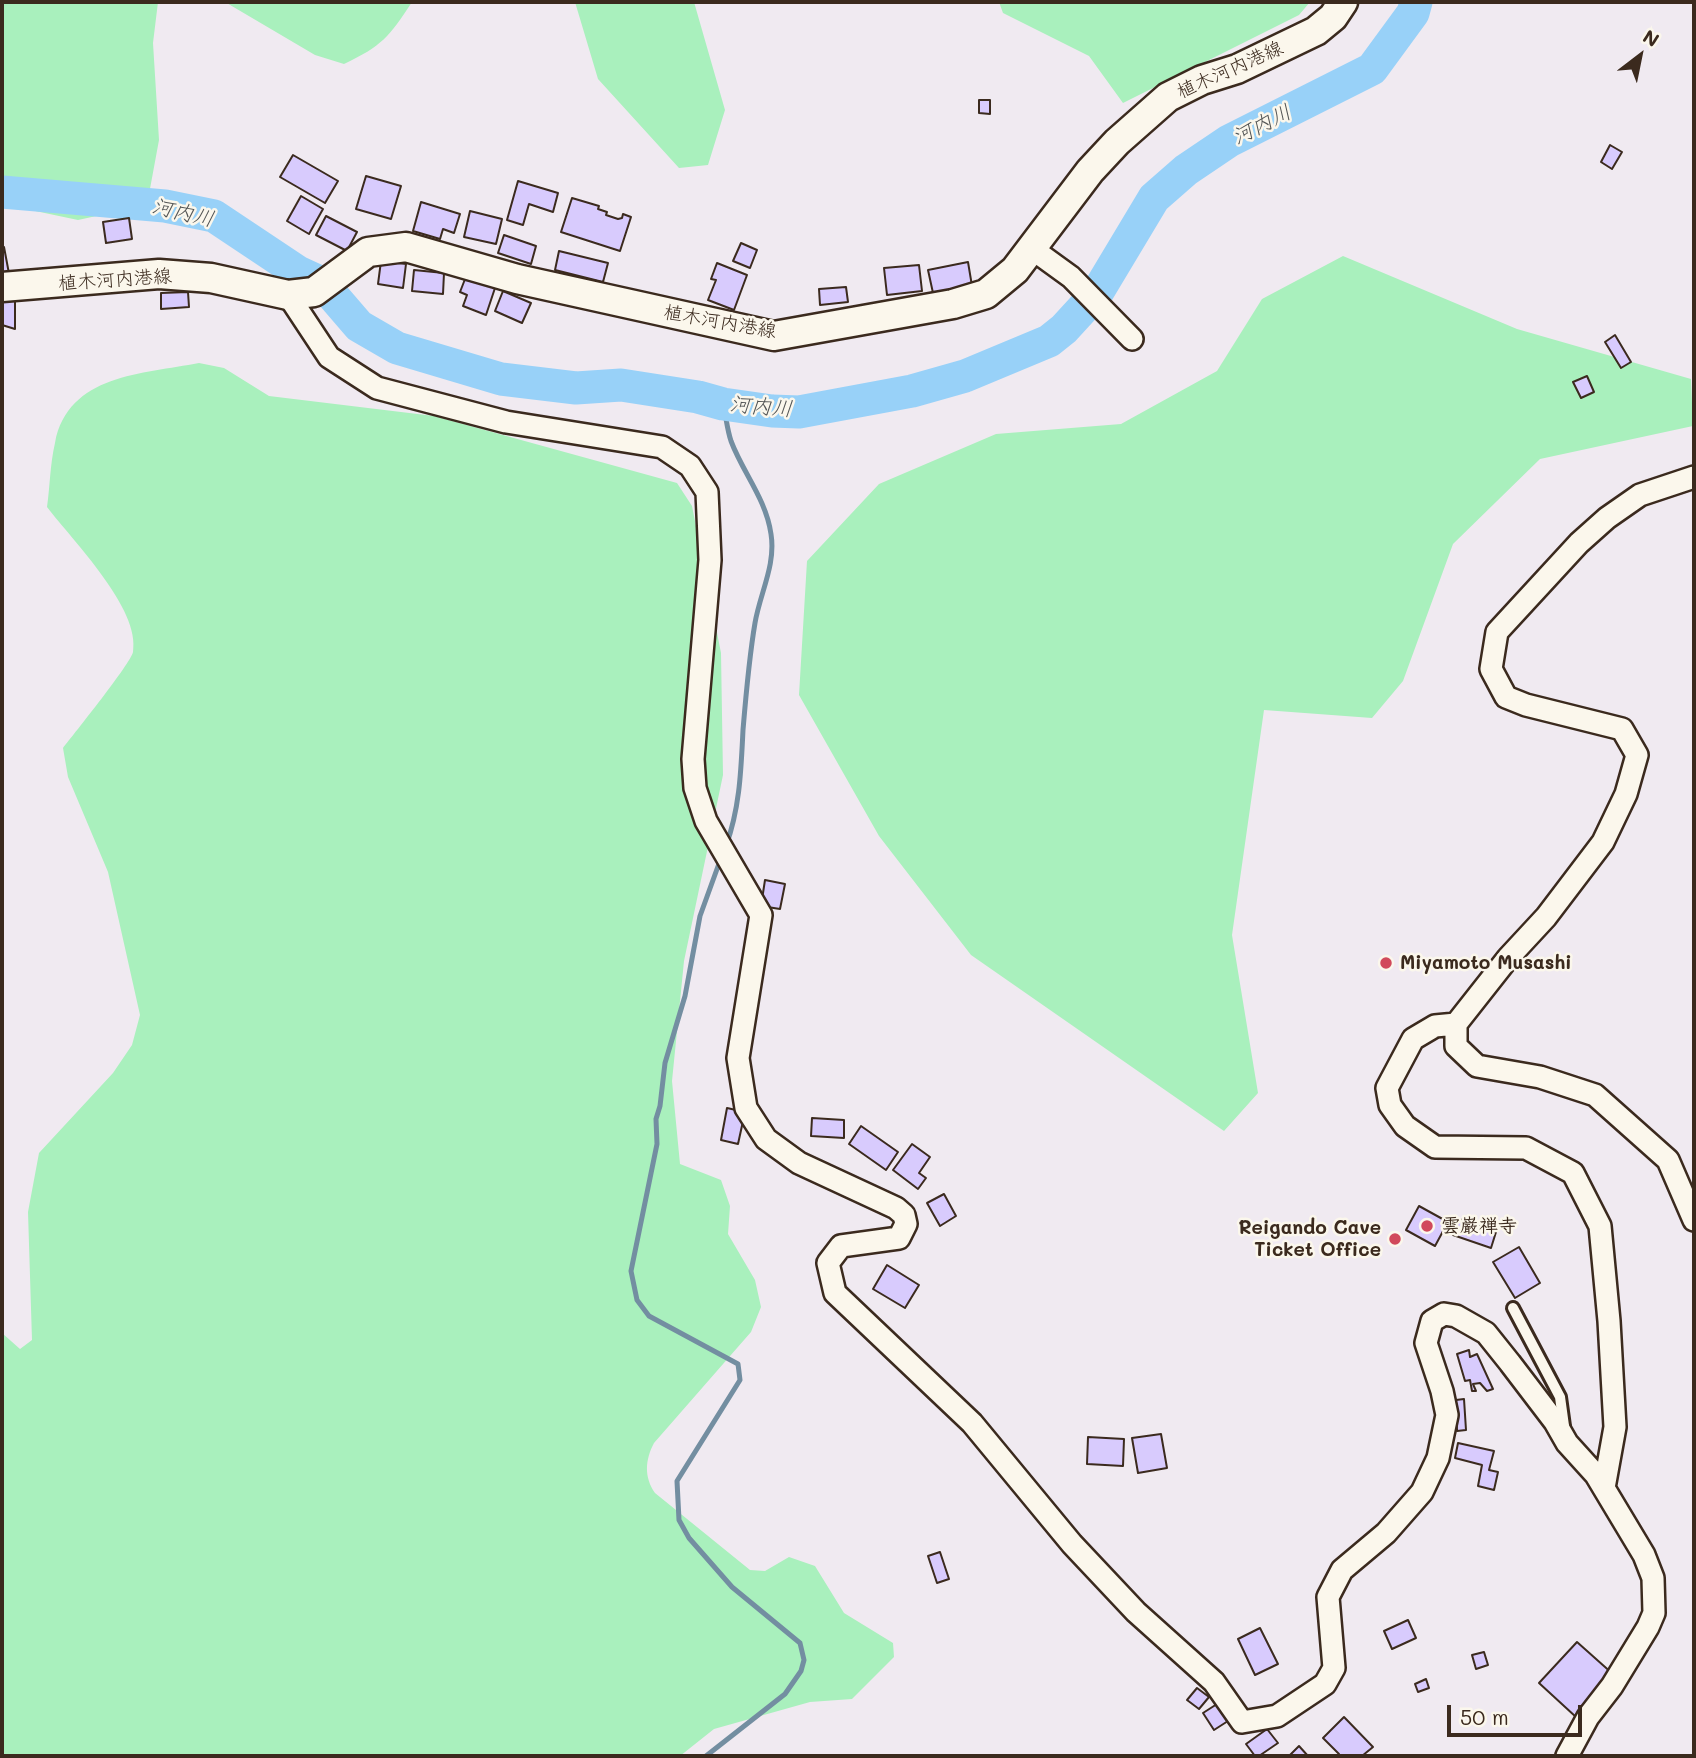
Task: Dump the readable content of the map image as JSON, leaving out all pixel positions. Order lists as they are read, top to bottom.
{
  "streets": {
    "main road": ["植木河内港線"]
  },
  "water": ["河内川"],
  "places": ["Miyamoto Musashi", "雲巌禅寺", "Reigando Cave Ticket Office"],
  "scale_bar": "50 m",
  "north": "top right"
}
